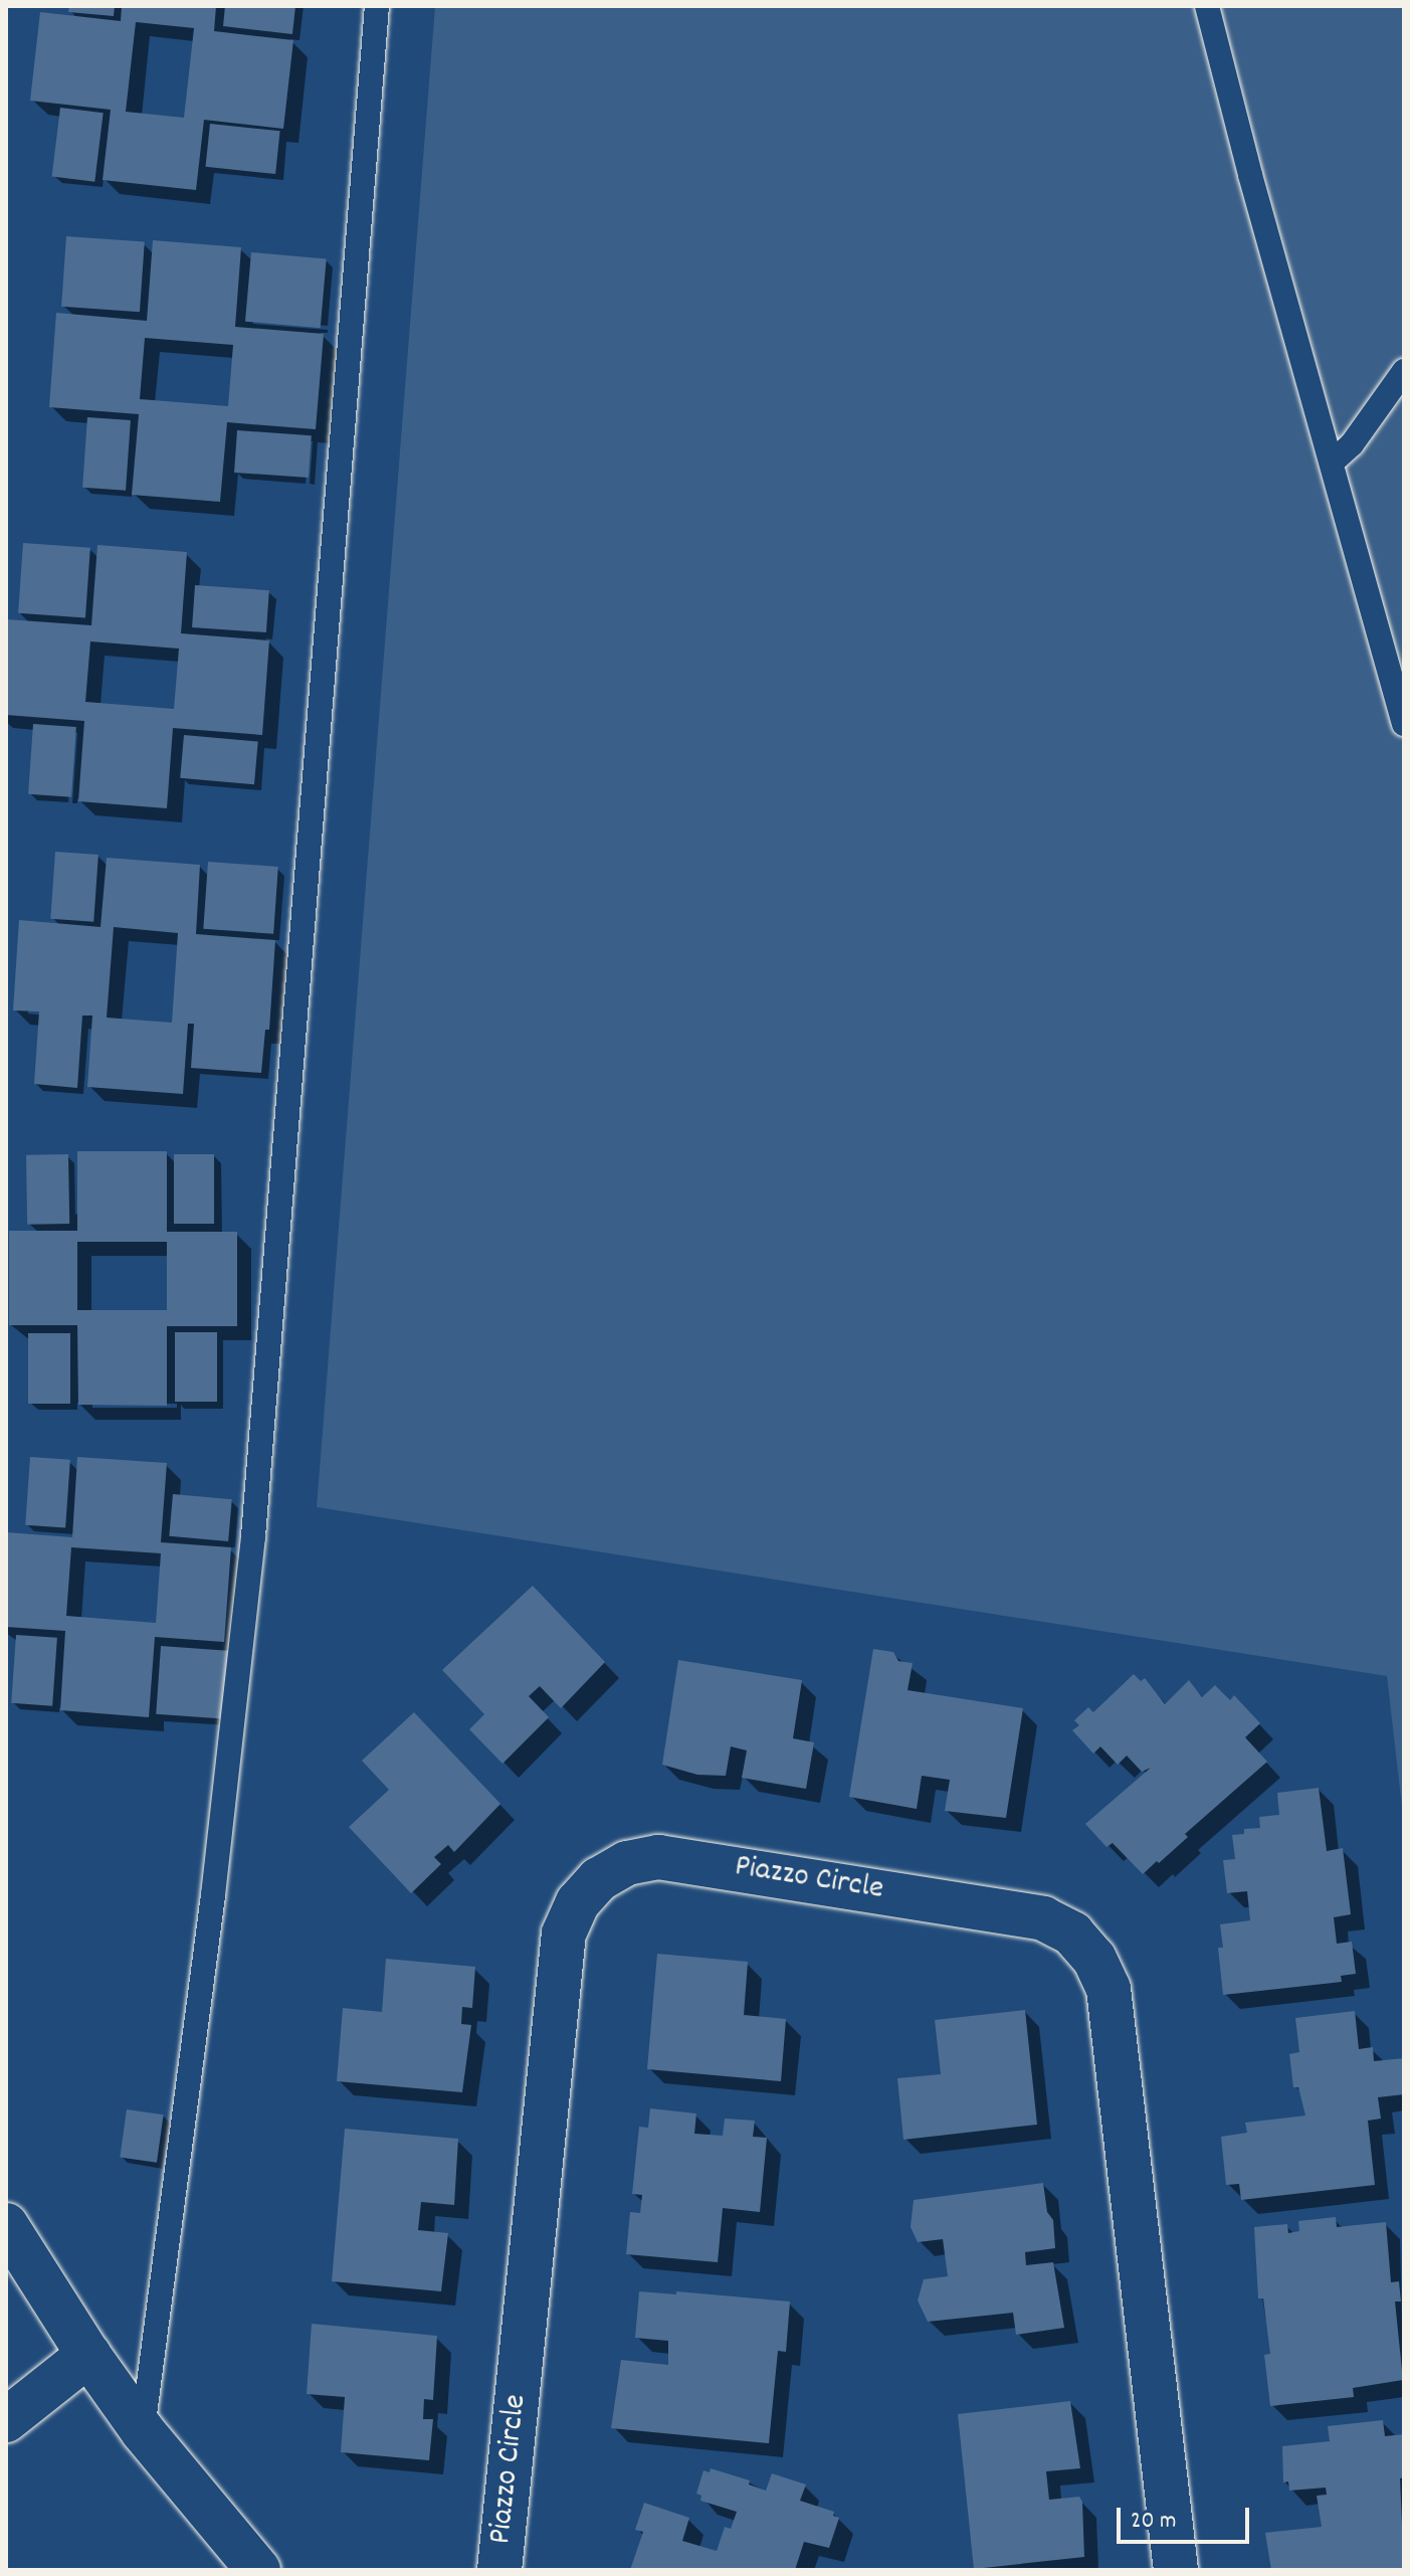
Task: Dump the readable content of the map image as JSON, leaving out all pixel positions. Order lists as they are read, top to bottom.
{
  "streets": {
    "street": ["Piazzo Circle"]
  },
  "scale_bar": "20 m"
}
